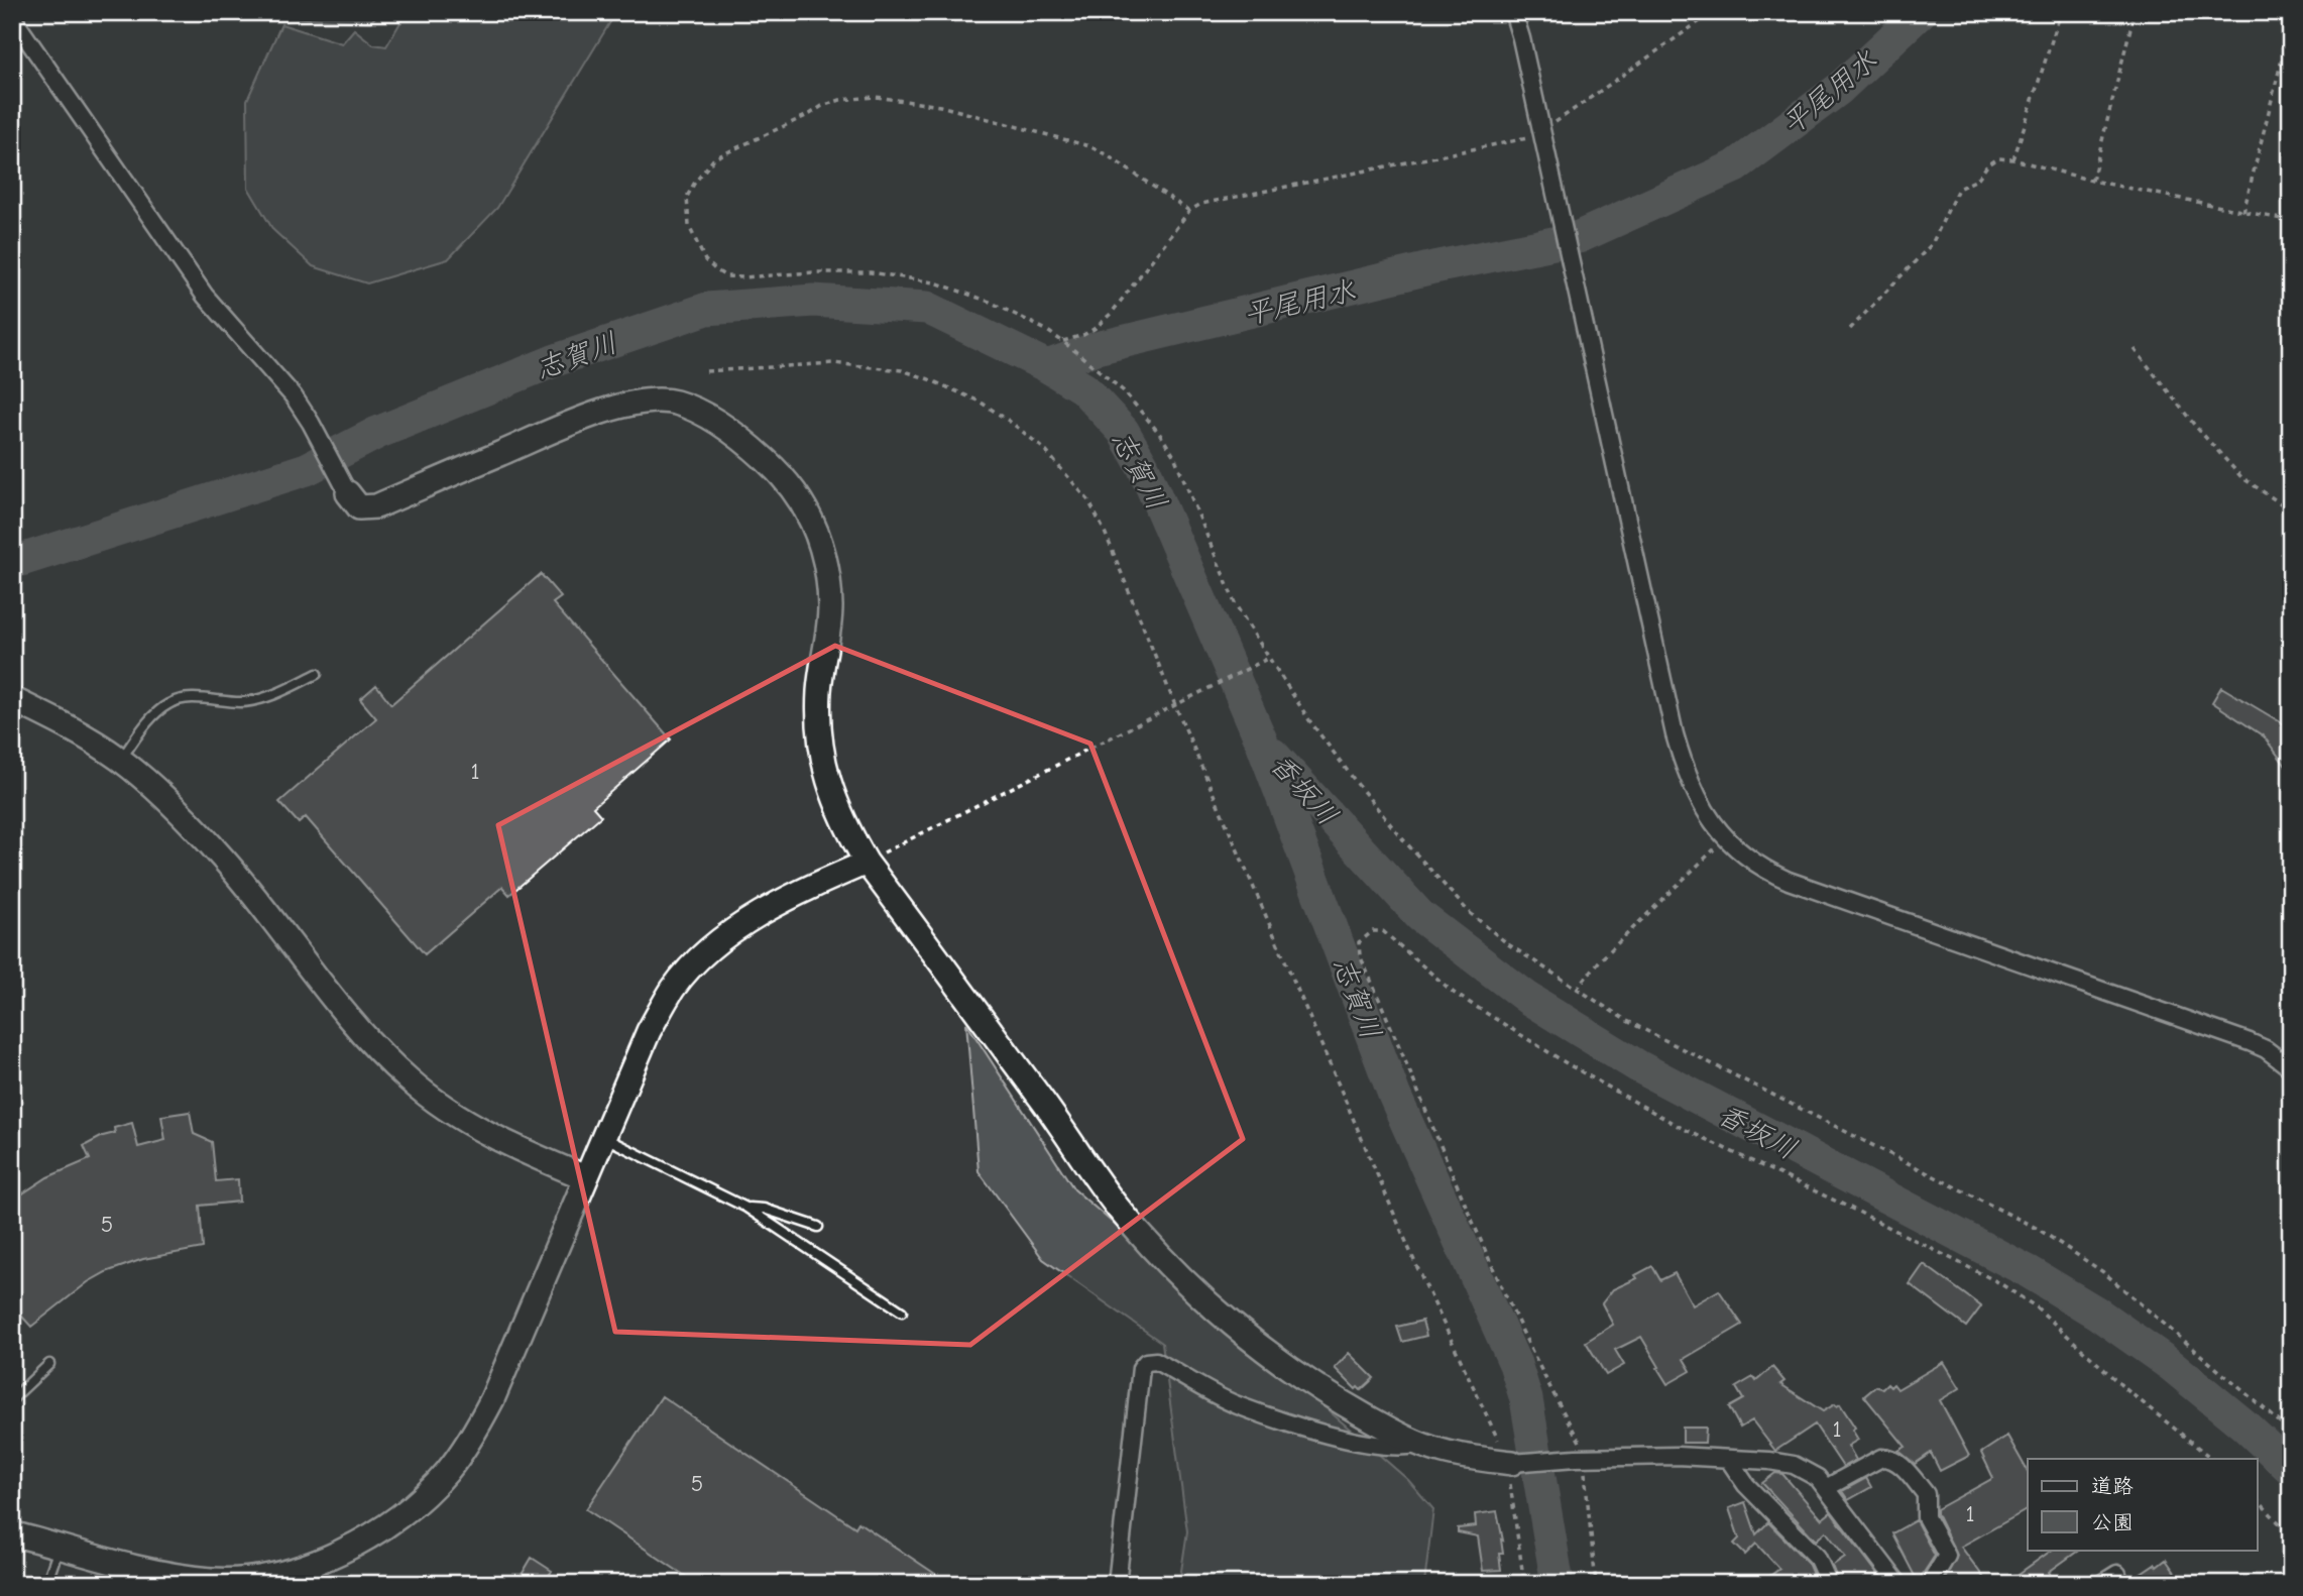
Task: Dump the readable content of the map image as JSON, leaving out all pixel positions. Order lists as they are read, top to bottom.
{
  "water": ["平尾用水", "志賀川", "香坂川"],
  "house_numbers": [
    "1",
    "5",
    "1",
    "5",
    "1"
  ],
  "legend": ["道路", "公園"]
}
